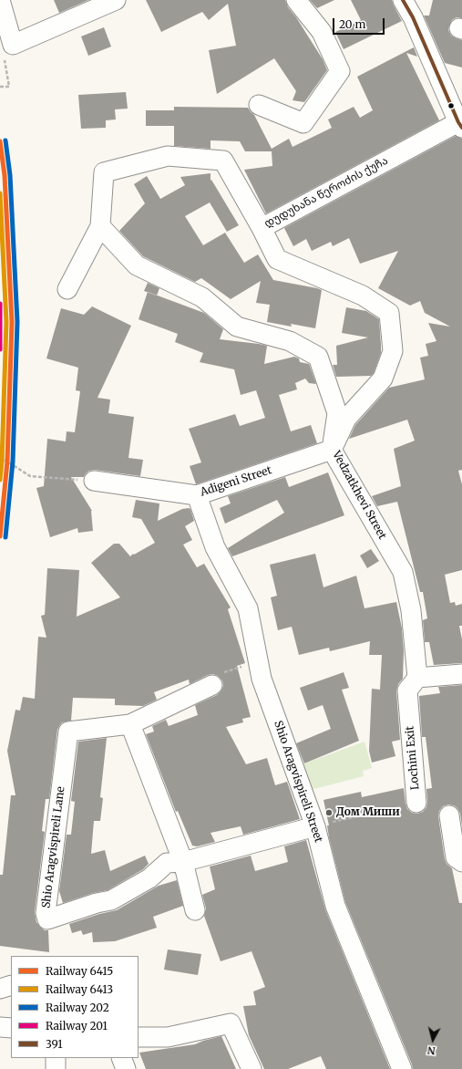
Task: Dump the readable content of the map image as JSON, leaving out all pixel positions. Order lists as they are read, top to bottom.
{
  "streets": {
    "street": [
      "დუდუხანა წეროძის ქუჩა",
      "Adigeni Street",
      "Vedzatkhevi Street",
      "Lochini Exit",
      "Shio Aragvispireli Street",
      "Shio Aragvispireli Lane"
    ]
  },
  "crossings": [
    ["დუდუხანა წეროძის ქუჩა", "Vedzatkhevi Street"],
    ["Adigeni Street", "Vedzatkhevi Street"],
    ["Adigeni Street", "Shio Aragvispireli Street"],
    ["Vedzatkhevi Street", "Lochini Exit"],
    ["Lochini Exit", "Shio Aragvispireli Street"],
    ["Lochini Exit", "Shio Aragvispireli Lane"],
    ["Shio Aragvispireli Street", "Shio Aragvispireli Lane"]
  ],
  "places": ["Дом Миши"],
  "lines": [
    "transit line 391",
    "rail line 202",
    "rail line 6415",
    "rail line 6413",
    "rail line 201"
  ],
  "legend": [
    "Railway 6415",
    "Railway 6413",
    "Railway 202",
    "Railway 201",
    "391"
  ],
  "scale_bar": "20 m",
  "north": "bottom"
}
